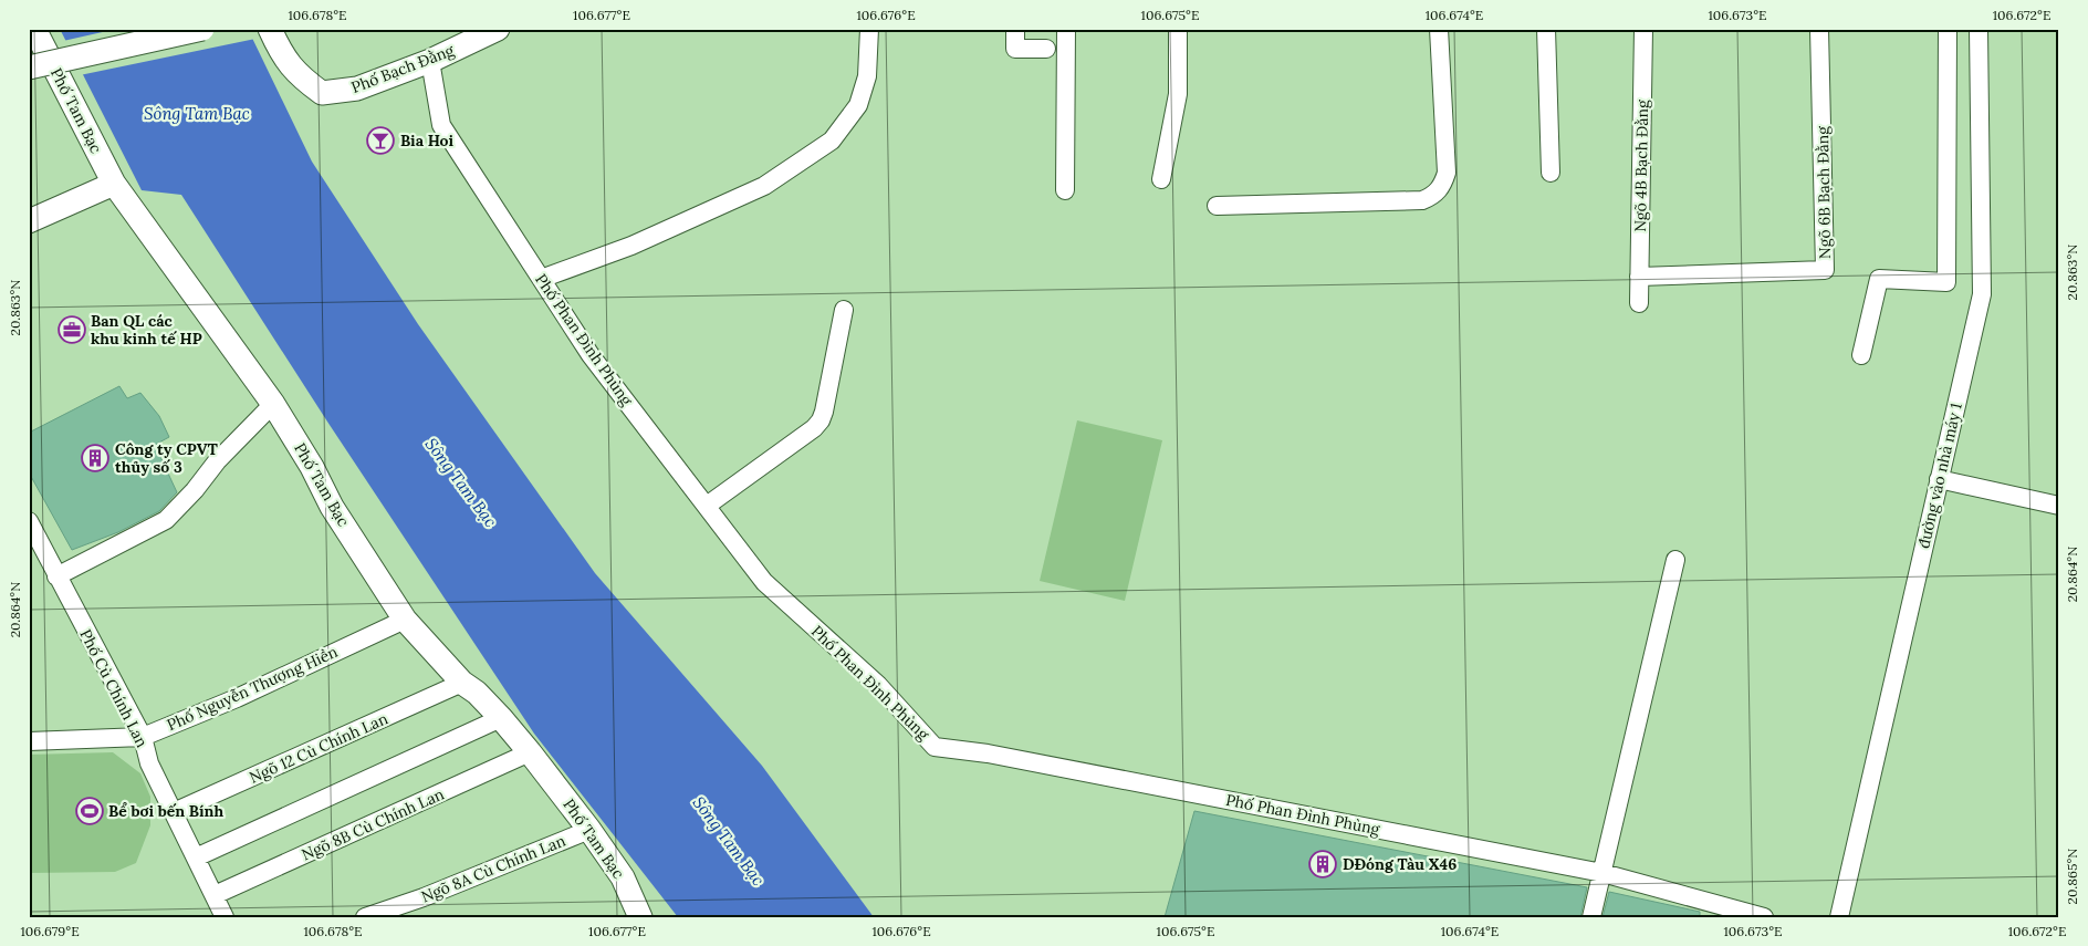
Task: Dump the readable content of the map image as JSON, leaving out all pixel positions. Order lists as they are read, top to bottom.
{
  "streets": {
    "main road": ["Phố Bạch Đằng", "Phố Tam Bạc"],
    "street": [
      "Ngõ 4B Bạch Đằng",
      "Ngõ 6B Bạch Đằng",
      "Phố Phan Đình Phùng",
      "đường vào nhà máy 1",
      "Phố Cù Chính Lan",
      "Phố Nguyễn Thượng Hiền",
      "Ngõ 12 Cù Chính Lan",
      "Ngõ 8B Cù Chính Lan",
      "Ngõ 8A Cù Chính Lan"
    ]
  },
  "crossings": [
    ["Phố Bạch Đằng", "Phố Phan Đình Phùng"],
    ["Phố Tam Bạc", "Phố Nguyễn Thượng Hiền"],
    ["Phố Tam Bạc", "Ngõ 12 Cù Chính Lan"],
    ["Phố Tam Bạc", "Ngõ 8B Cù Chính Lan"],
    ["Phố Tam Bạc", "Ngõ 8A Cù Chính Lan"],
    ["Ngõ 4B Bạch Đằng", "Ngõ 6B Bạch Đằng"],
    ["Phố Cù Chính Lan", "Phố Nguyễn Thượng Hiền"],
    ["Phố Cù Chính Lan", "Ngõ 12 Cù Chính Lan"],
    ["Phố Cù Chính Lan", "Ngõ 8B Cù Chính Lan"]
  ],
  "water": ["Sông Tam Bạc"],
  "places": {
    "bar": ["Bia Hoi"],
    "office": ["Ban QL các khu kinh tế HP"],
    "building": ["Công ty CPVT thủy số 3", "DĐóng Tàu X46"],
    "sports": ["Bể bơi bến Bính"]
  },
  "coordinates": [
    "106.678°E",
    "106.677°E",
    "106.676°E",
    "106.675°E",
    "106.674°E",
    "106.673°E",
    "106.672°E",
    "20.863°N",
    "20.864°N",
    "20.865°N",
    "106.679°E"
  ]
}
